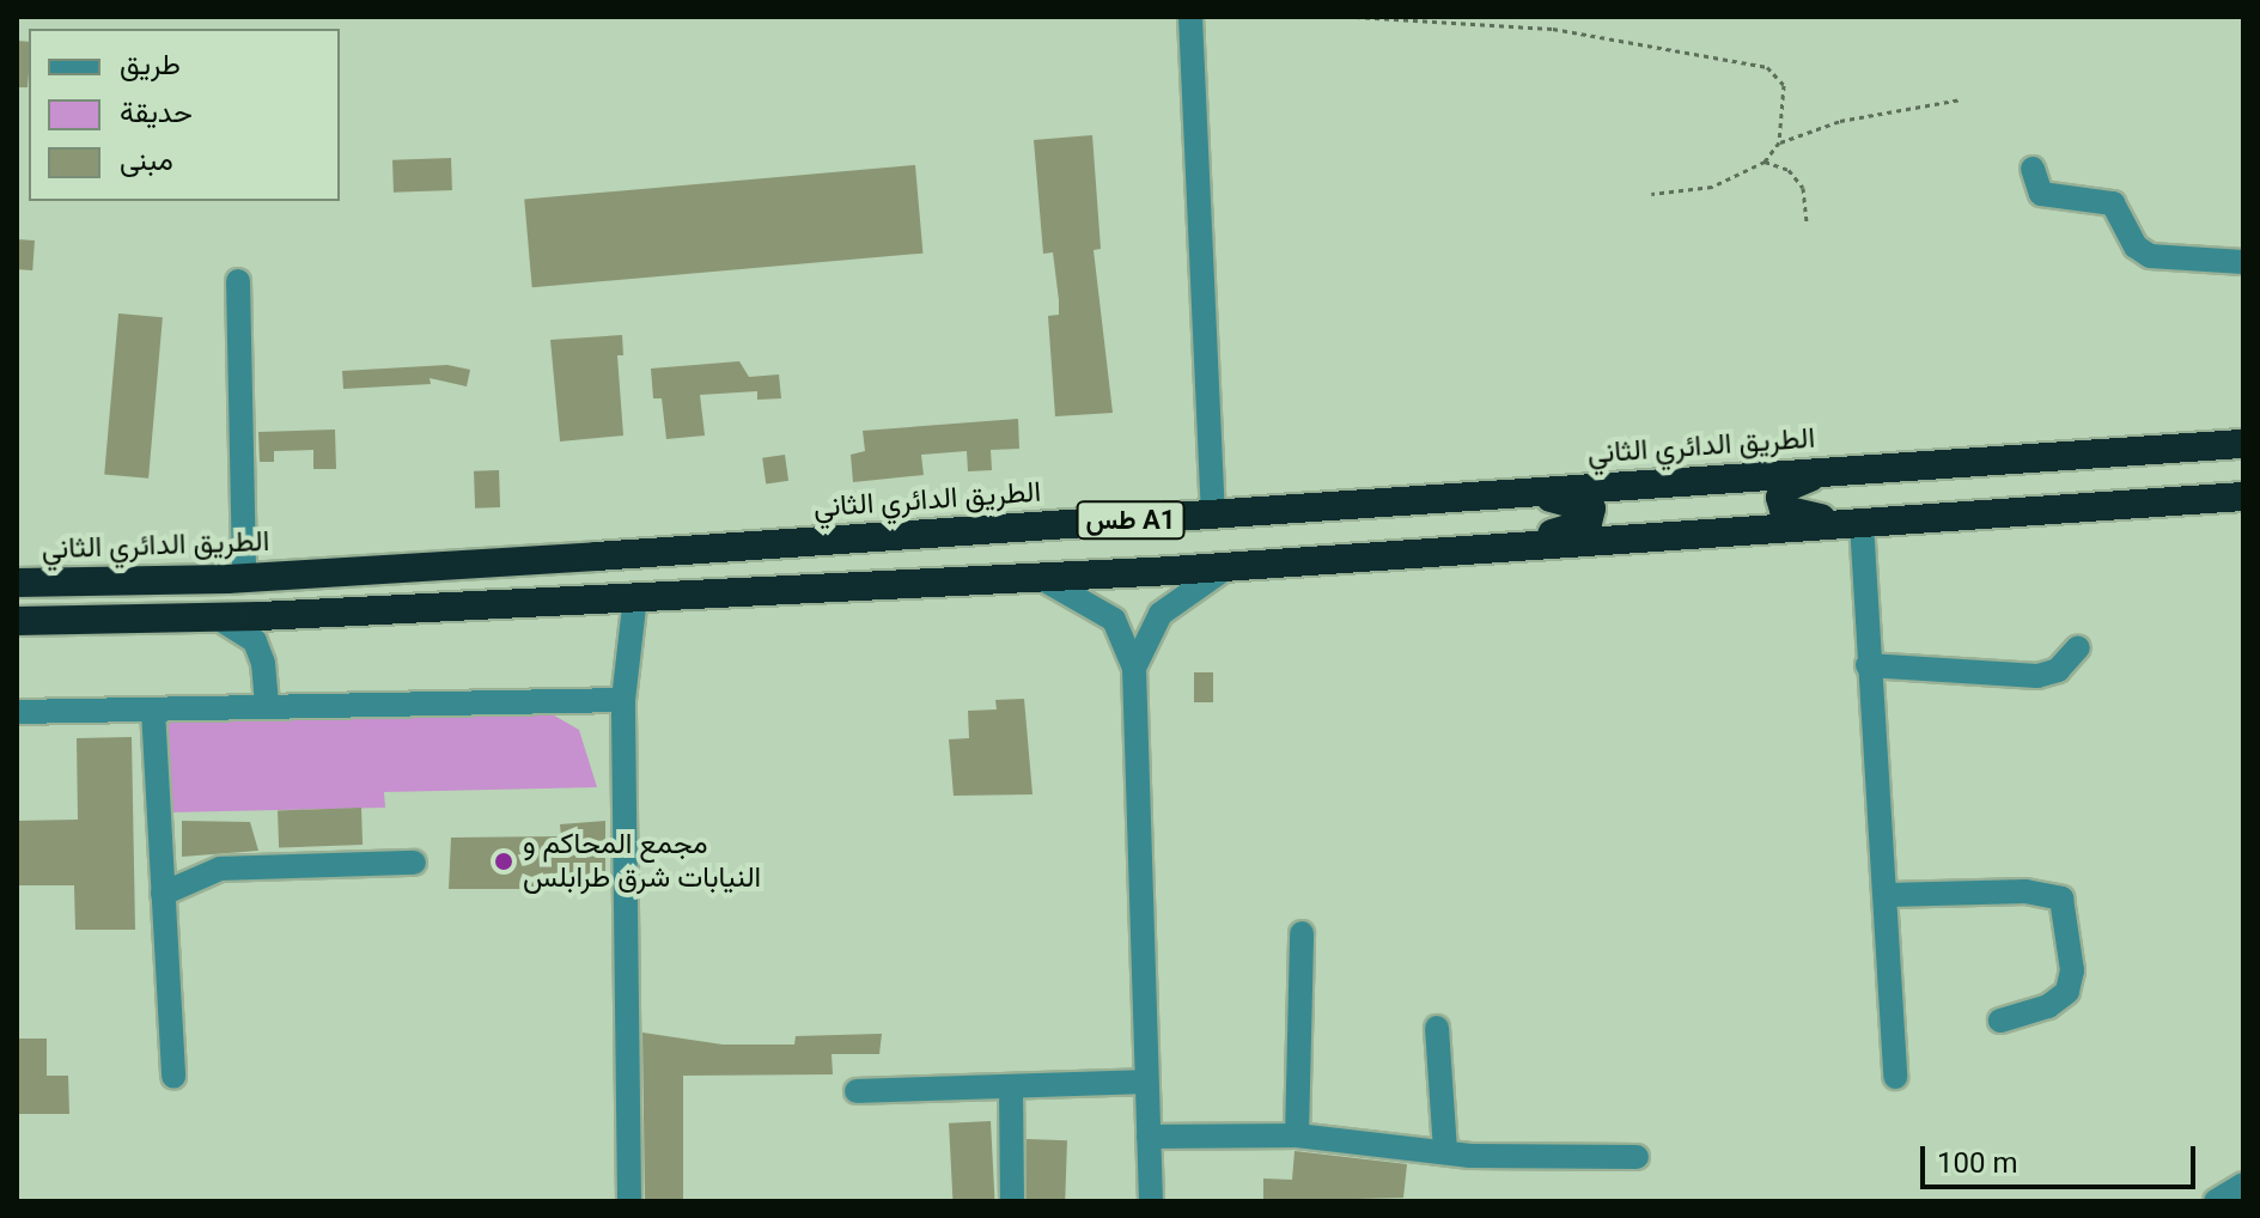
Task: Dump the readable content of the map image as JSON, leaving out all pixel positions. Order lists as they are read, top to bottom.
{
  "streets": {
    "highway": ["الطريق الدائري الثاني", "طس A1"]
  },
  "places": ["مجمع المحاكم و النيابات شرق طرابلس"],
  "legend": ["طريق", "حديقة", "مبنى"],
  "scale_bar": "100 m"
}
